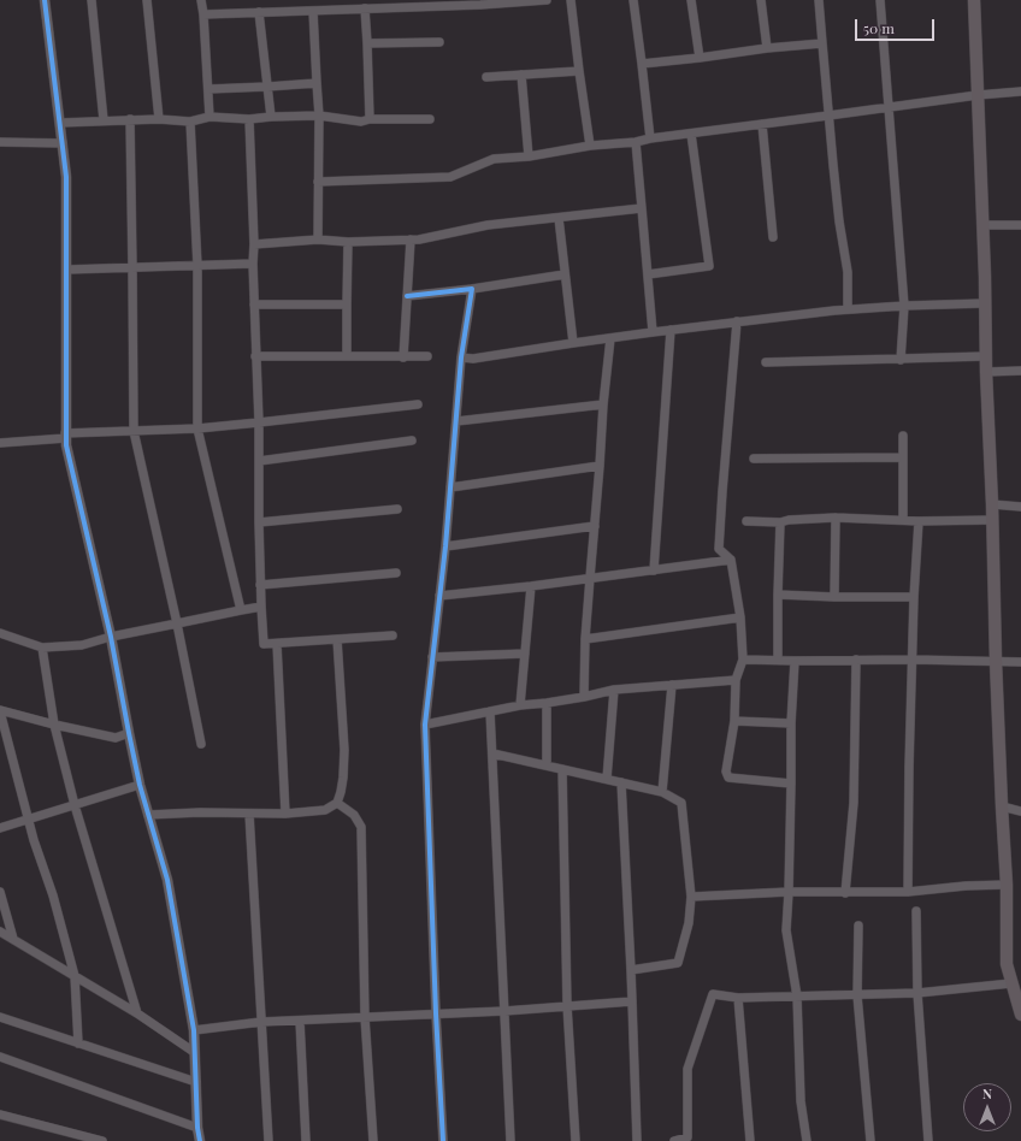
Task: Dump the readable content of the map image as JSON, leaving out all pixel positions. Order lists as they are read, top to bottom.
{
  "scale_bar": "50 m",
  "north": "top"
}
